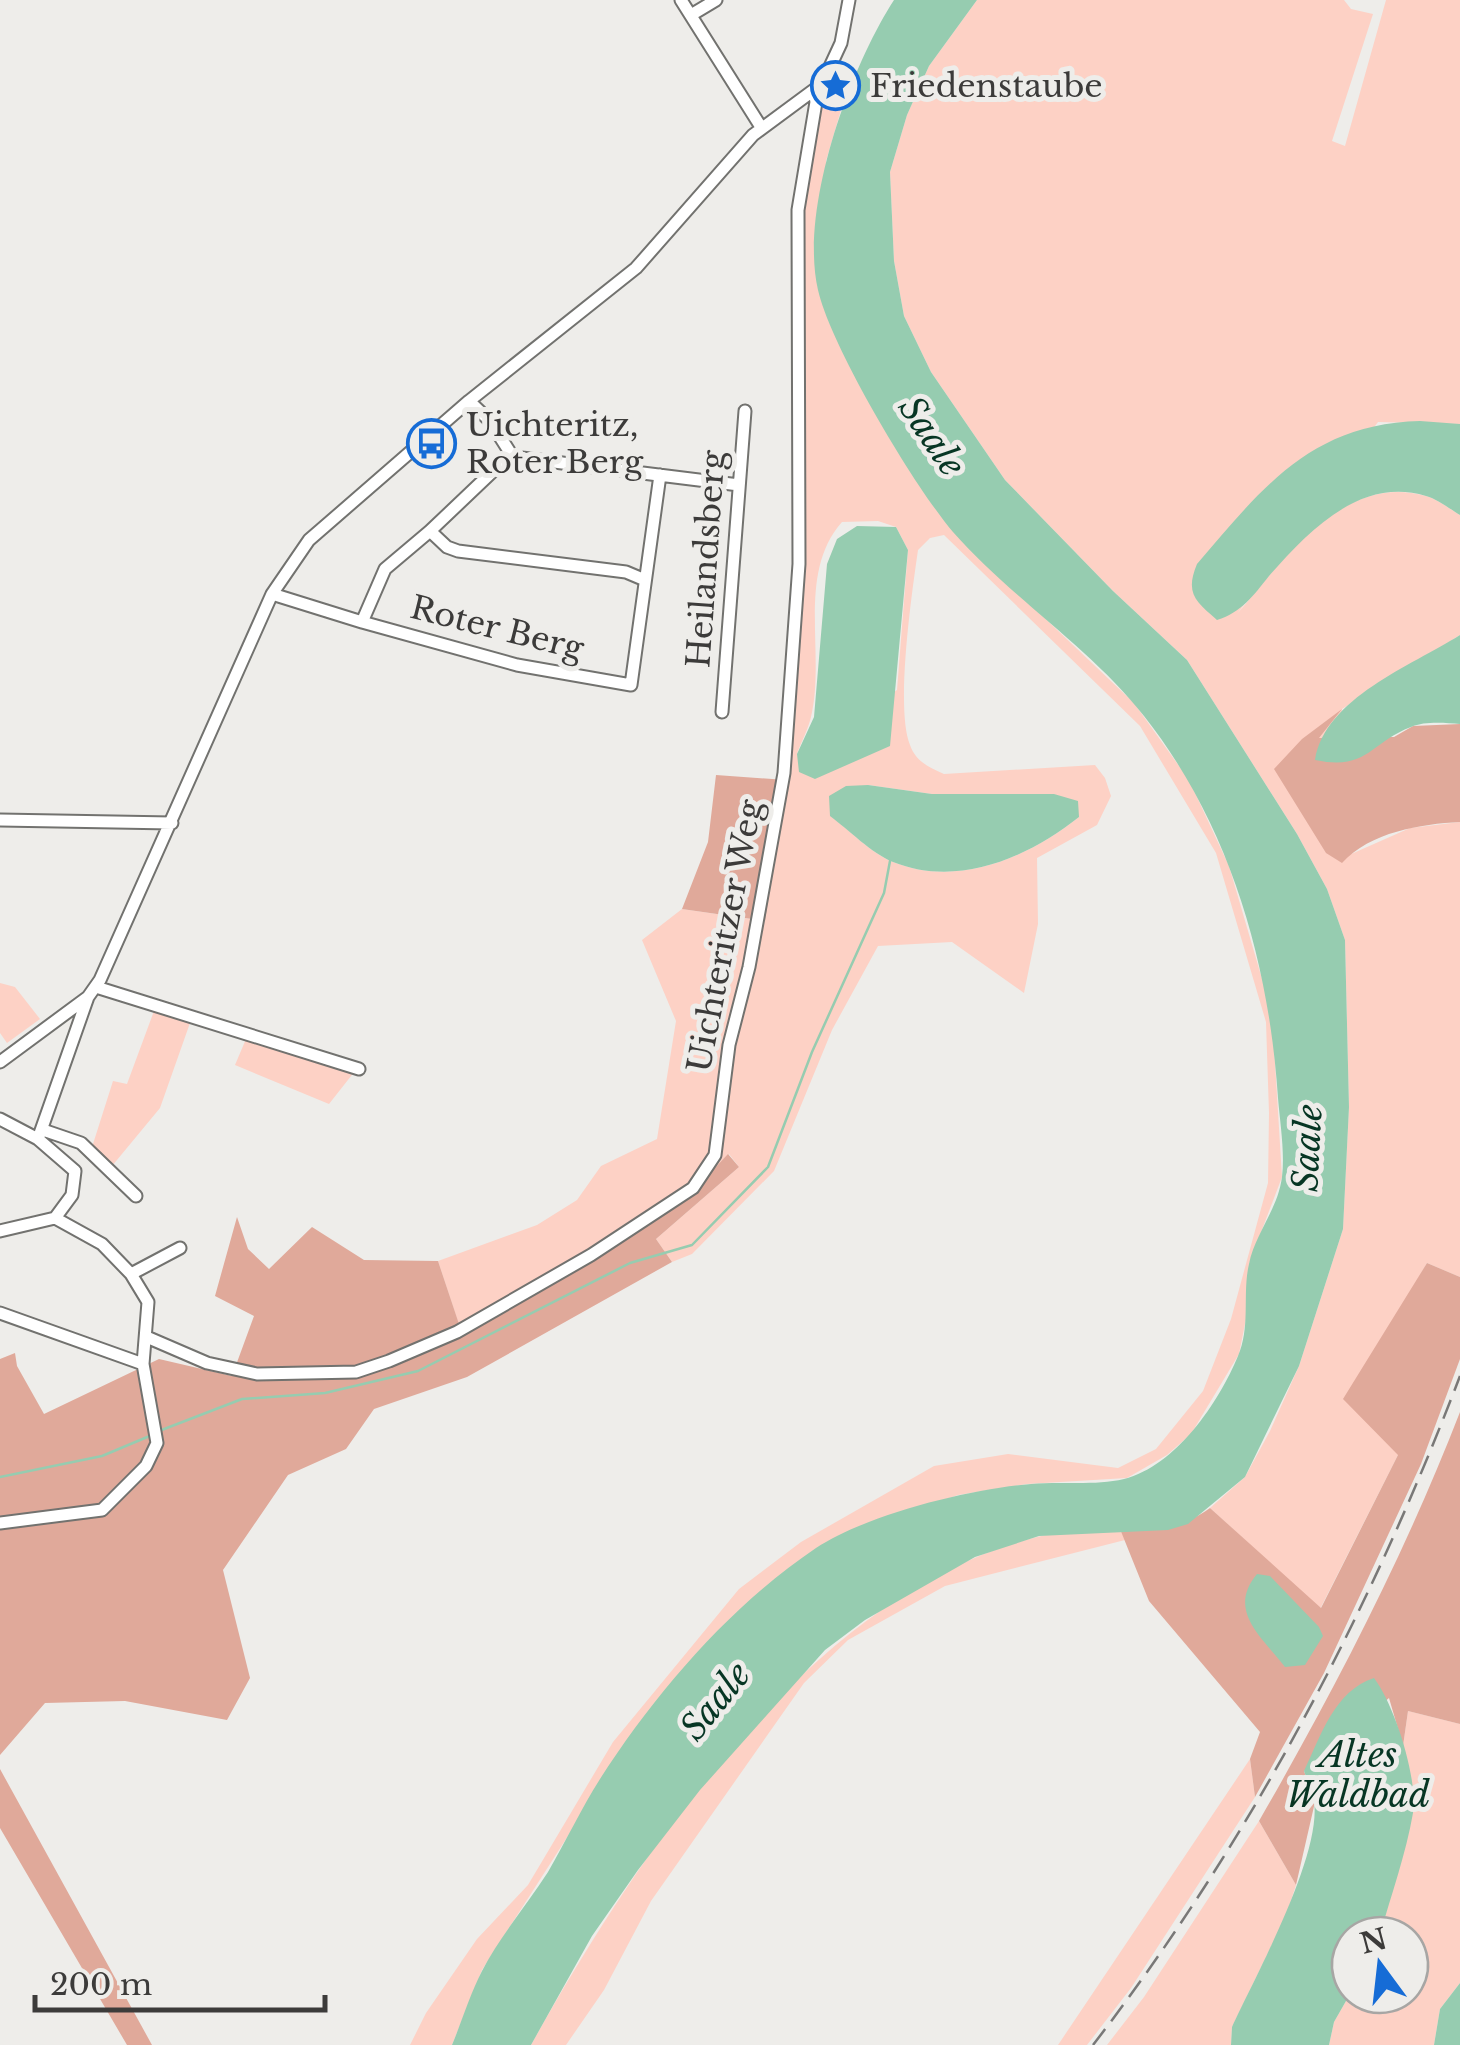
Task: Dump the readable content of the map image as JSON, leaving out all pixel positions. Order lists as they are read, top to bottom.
{
  "streets": {
    "street": ["Heilandsberg", "Roter Berg", "Uichteritzer Weg"]
  },
  "water": ["Saale", "Altes Waldbad"],
  "places": {
    "place": ["Friedenstaube"],
    "bus stop": ["Uichteritz, Roter Berg"]
  },
  "scale_bar": "200 m",
  "north": "top"
}
